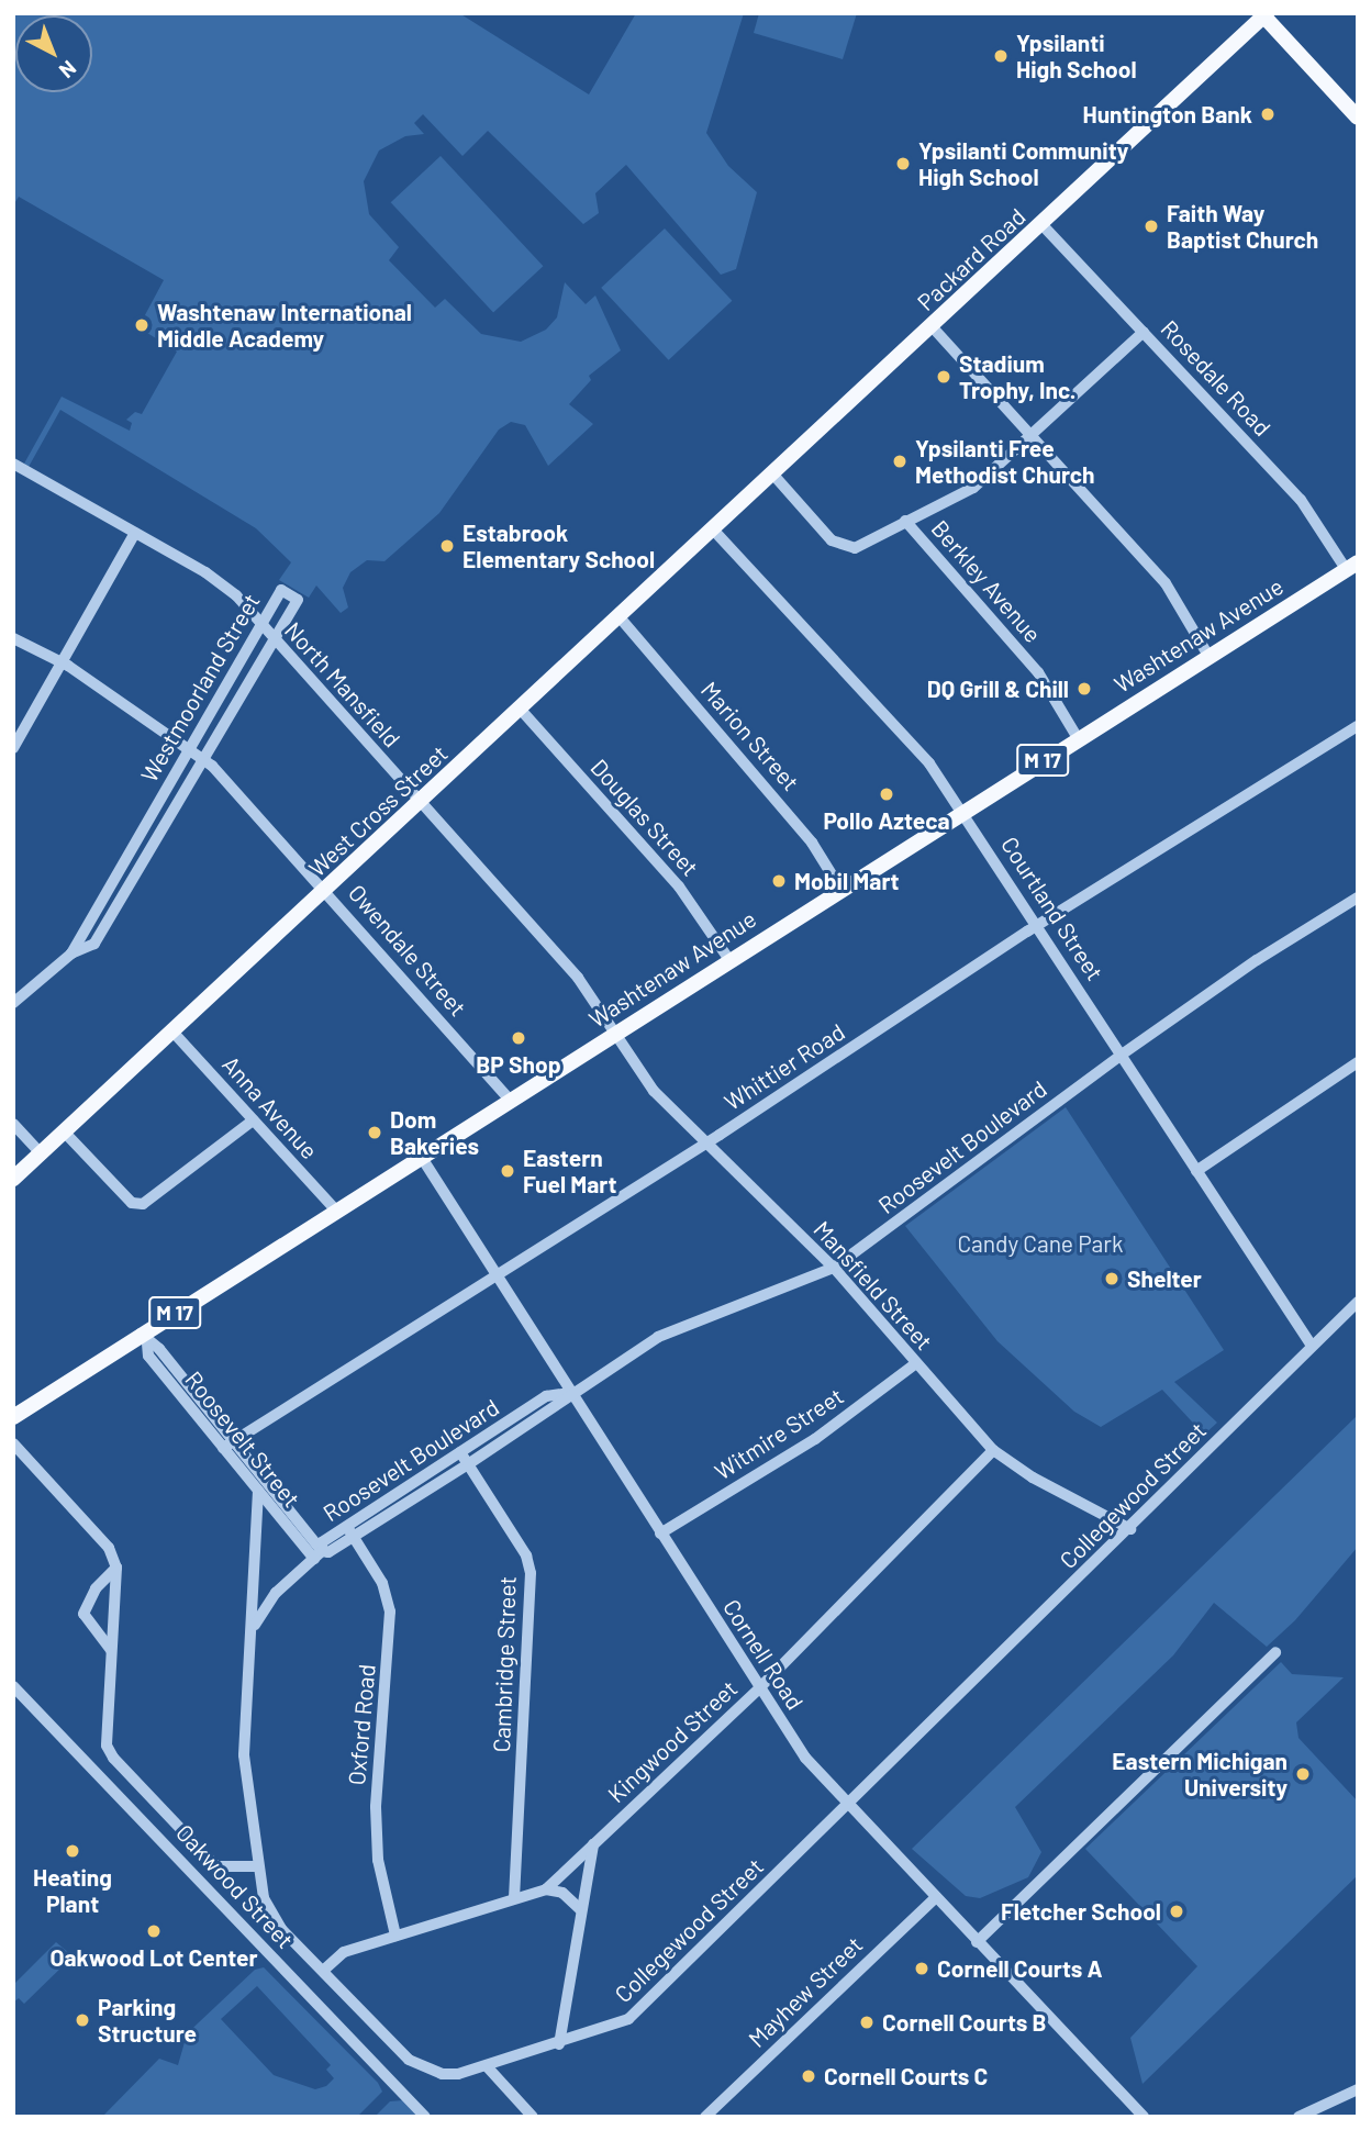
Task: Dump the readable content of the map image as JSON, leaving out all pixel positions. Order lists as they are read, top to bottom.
{
  "streets": {
    "main road": [
      "Packard Road",
      "Washtenaw Avenue",
      "M 17",
      "West Cross Street"
    ],
    "street": [
      "Rosedale Road",
      "Berkley Avenue",
      "North Mansfield",
      "Westmoorland Street",
      "Marion Street",
      "Douglas Street",
      "Courtland Street",
      "Owendale Street",
      "Whittier Road",
      "Anna Avenue",
      "Roosevelt Boulevard",
      "Mansfield Street",
      "Witmire Street",
      "Roosevelt Street",
      "Collegewood Street",
      "Cornell Road",
      "Cambridge Street",
      "Oxford Road",
      "Kingwood Street",
      "Oakwood Street",
      "Mayhew Street"
    ]
  },
  "crossings": [
    ["Packard Road", "Rosedale Road"],
    ["Packard Road", "Berkley Avenue"],
    ["Packard Road", "West Cross Street"],
    ["Rosedale Road", "Washtenaw Avenue"],
    ["Berkley Avenue", "Washtenaw Avenue"],
    ["Berkley Avenue", "West Cross Street"],
    ["Washtenaw Avenue", "North Mansfield"],
    ["Washtenaw Avenue", "Marion Street"],
    ["Washtenaw Avenue", "Douglas Street"],
    ["Washtenaw Avenue", "Courtland Street"],
    ["Washtenaw Avenue", "Owendale Street"],
    ["Washtenaw Avenue", "Anna Avenue"],
    ["Washtenaw Avenue", "Mansfield Street"],
    ["Washtenaw Avenue", "Roosevelt Street"],
    ["Washtenaw Avenue", "Cornell Road"],
    ["North Mansfield", "Westmoorland Street"],
    ["North Mansfield", "West Cross Street"],
    ["North Mansfield", "Mansfield Street"],
    ["Westmoorland Street", "Owendale Street"],
    ["Marion Street", "West Cross Street"],
    ["West Cross Street", "Douglas Street"],
    ["West Cross Street", "Courtland Street"],
    ["West Cross Street", "Owendale Street"],
    ["West Cross Street", "Anna Avenue"],
    ["Courtland Street", "Whittier Road"],
    ["Courtland Street", "Roosevelt Boulevard"],
    ["Courtland Street", "Collegewood Street"],
    ["Whittier Road", "Mansfield Street"],
    ["Whittier Road", "Roosevelt Street"],
    ["Whittier Road", "Cornell Road"],
    ["Roosevelt Boulevard", "Mansfield Street"],
    ["Roosevelt Boulevard", "Roosevelt Street"],
    ["Roosevelt Boulevard", "Collegewood Street"],
    ["Roosevelt Boulevard", "Cornell Road"],
    ["Roosevelt Boulevard", "Cambridge Street"],
    ["Roosevelt Boulevard", "Oxford Road"],
    ["Mansfield Street", "Witmire Street"],
    ["Mansfield Street", "Collegewood Street"],
    ["Mansfield Street", "Kingwood Street"],
    ["Witmire Street", "Cornell Road"],
    ["Roosevelt Street", "Collegewood Street"],
    ["Collegewood Street", "Cornell Road"],
    ["Collegewood Street", "Kingwood Street"],
    ["Collegewood Street", "Oakwood Street"],
    ["Cornell Road", "Kingwood Street"],
    ["Cornell Road", "Mayhew Street"],
    ["Cambridge Street", "Kingwood Street"],
    ["Oxford Road", "Kingwood Street"]
  ],
  "parks": ["Candy Cane Park"],
  "places": [
    "Ypsilanti High School",
    "Huntington Bank",
    "Ypsilanti Community High School",
    "Faith Way Baptist Church",
    "Washtenaw International Middle Academy",
    "Stadium Trophy, Inc.",
    "Ypsilanti Free Methodist Church",
    "Estabrook Elementary School",
    "DQ Grill & Chill",
    "Pollo Azteca",
    "Mobil Mart",
    "BP Shop",
    "Dom Bakeries",
    "Eastern Fuel Mart",
    "Shelter",
    "Eastern Michigan University",
    "Heating Plant",
    "Fletcher School",
    "Oakwood Lot Center",
    "Cornell Courts A",
    "Parking Structure",
    "Cornell Courts B",
    "Cornell Courts C"
  ],
  "north": "bottom right"
}
